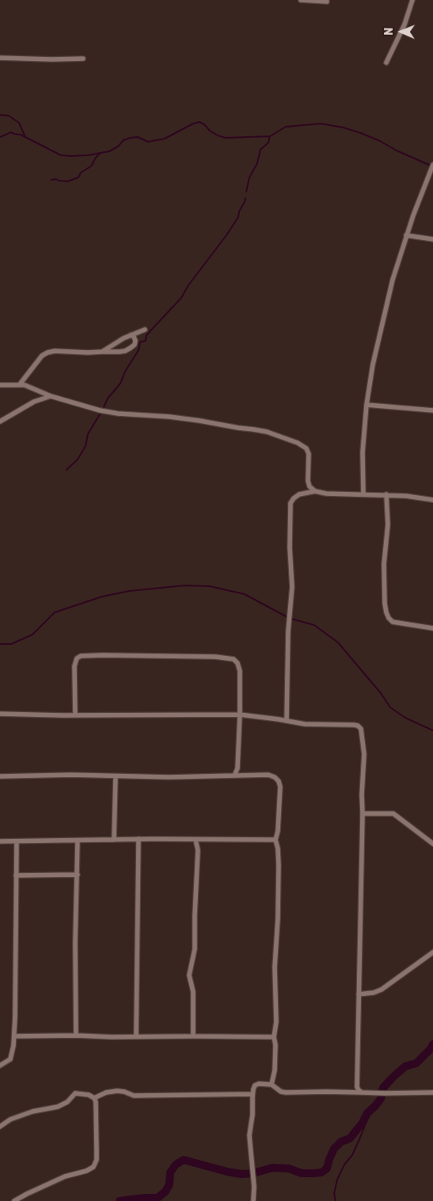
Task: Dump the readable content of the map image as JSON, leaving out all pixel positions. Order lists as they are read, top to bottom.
{
  "north": "left"
}
